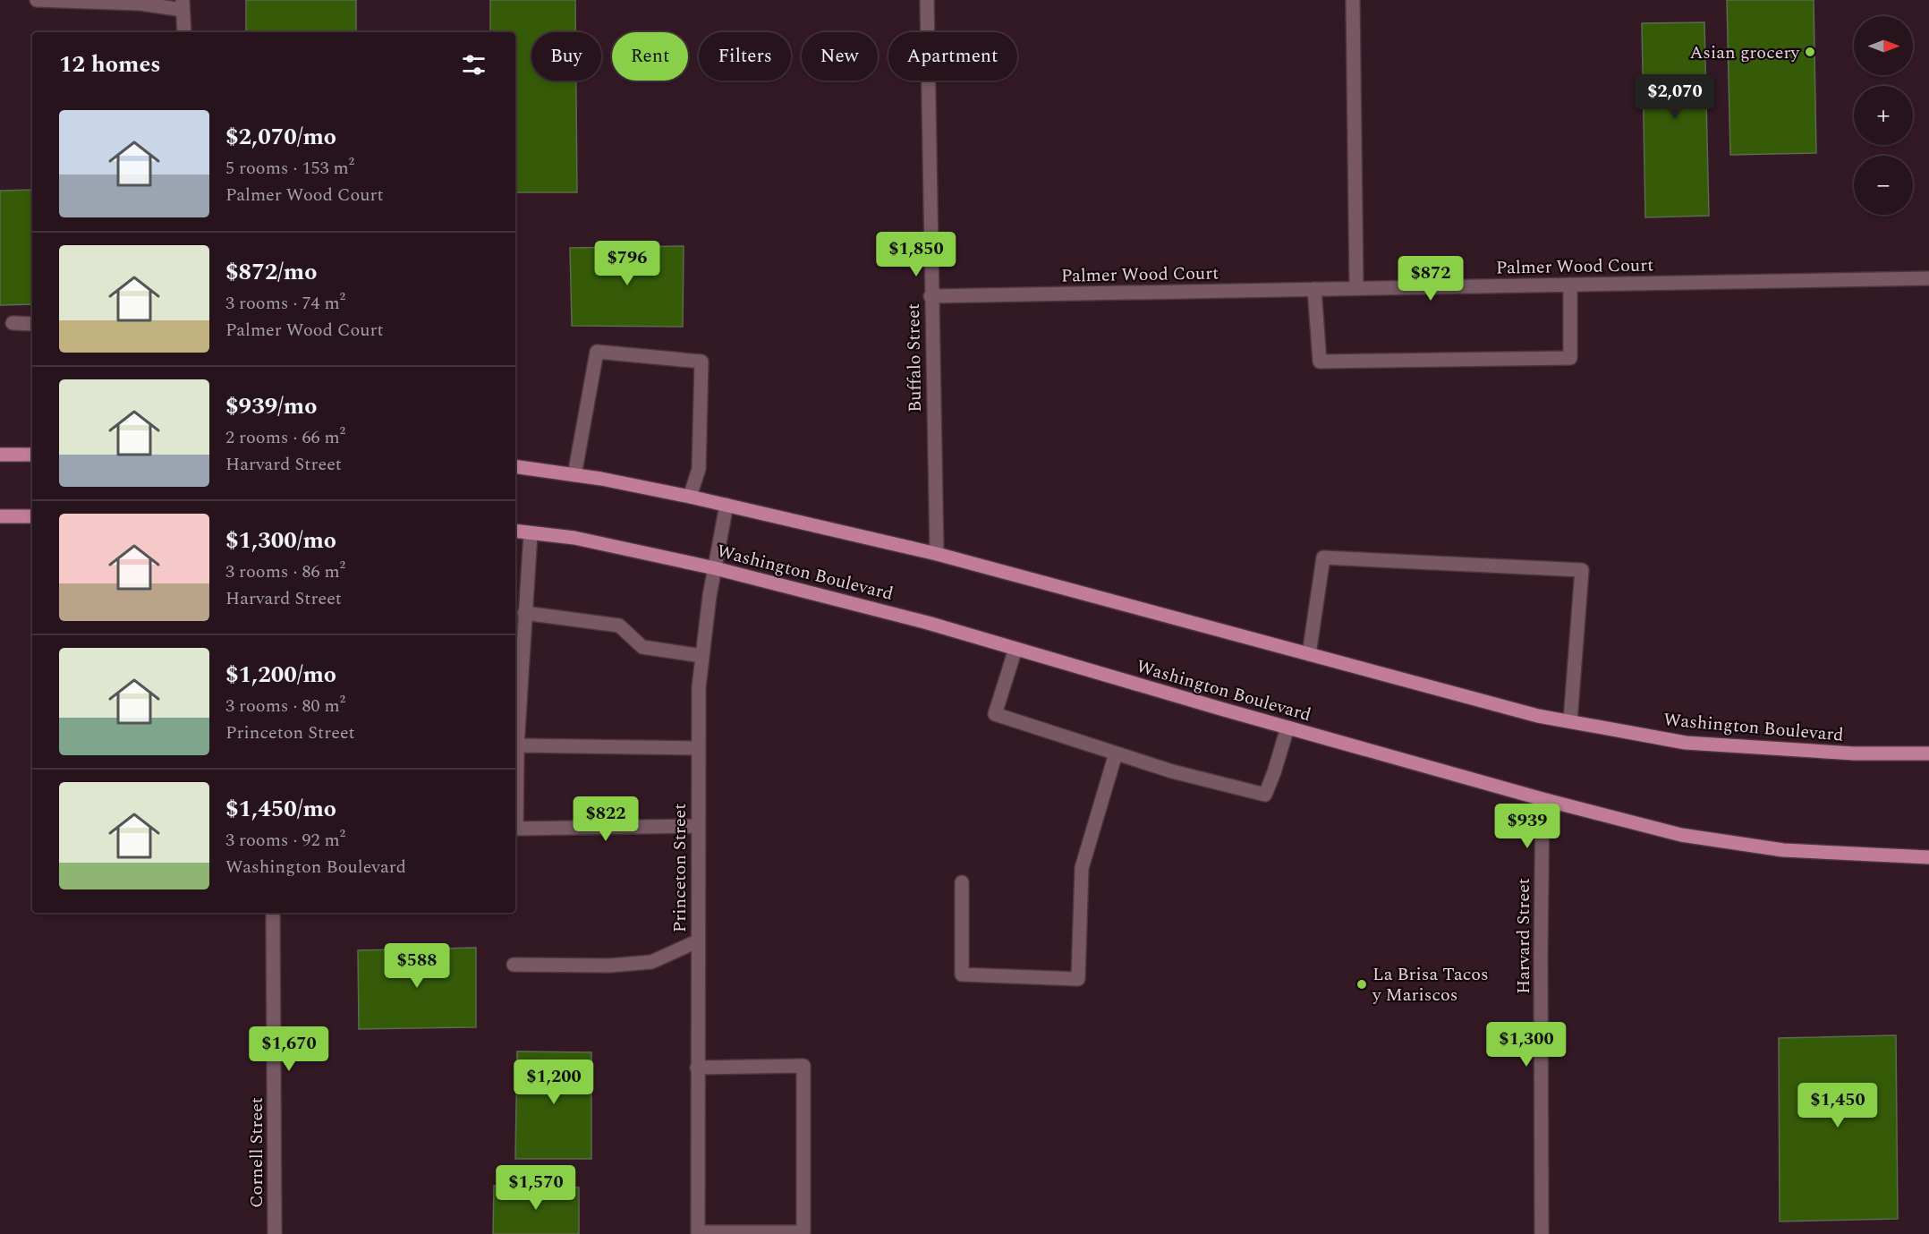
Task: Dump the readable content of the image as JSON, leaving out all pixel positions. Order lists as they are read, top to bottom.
{
  "streets": {
    "main road": ["Washington Boulevard"],
    "street": [
      "Palmer Wood Court",
      "Buffalo Street",
      "Princeton Street",
      "Harvard Street",
      "Cornell Street"
    ]
  },
  "crossings": [
    ["Palmer Wood Court", "Buffalo Street"],
    ["Buffalo Street", "Washington Boulevard"],
    ["Washington Boulevard", "Princeton Street"],
    ["Washington Boulevard", "Harvard Street"]
  ],
  "places": ["Asian grocery", "La Brisa Tacos y Mariscos"],
  "north": "right",
  "page": {
    "map_buttons": ["+", "−"],
    "chip": [
      "Buy",
      "Rent",
      "Filters",
      "New",
      "Apartment"
    ],
    "heading": "12 homes",
    "price": [
      "$2,070",
      "$1,850",
      "$796",
      "$872",
      "$822",
      "$939",
      "$588",
      "$1,300",
      "$1,670",
      "$1,200",
      "$1,450",
      "$1,570"
    ],
    "list": [
      {
        "name": "$2,070/mo",
        "note": "5 rooms · 153 m² · Palmer Wood Court"
      },
      {
        "name": "$872/mo",
        "note": "3 rooms · 74 m² · Palmer Wood Court"
      },
      {
        "name": "$939/mo",
        "note": "2 rooms · 66 m² · Harvard Street"
      },
      {
        "name": "$1,300/mo",
        "note": "3 rooms · 86 m² · Harvard Street"
      },
      {
        "name": "$1,200/mo",
        "note": "3 rooms · 80 m² · Princeton Street"
      },
      {
        "name": "$1,450/mo",
        "note": "3 rooms · 92 m² · Washington Boulevard"
      }
    ]
  }
}
